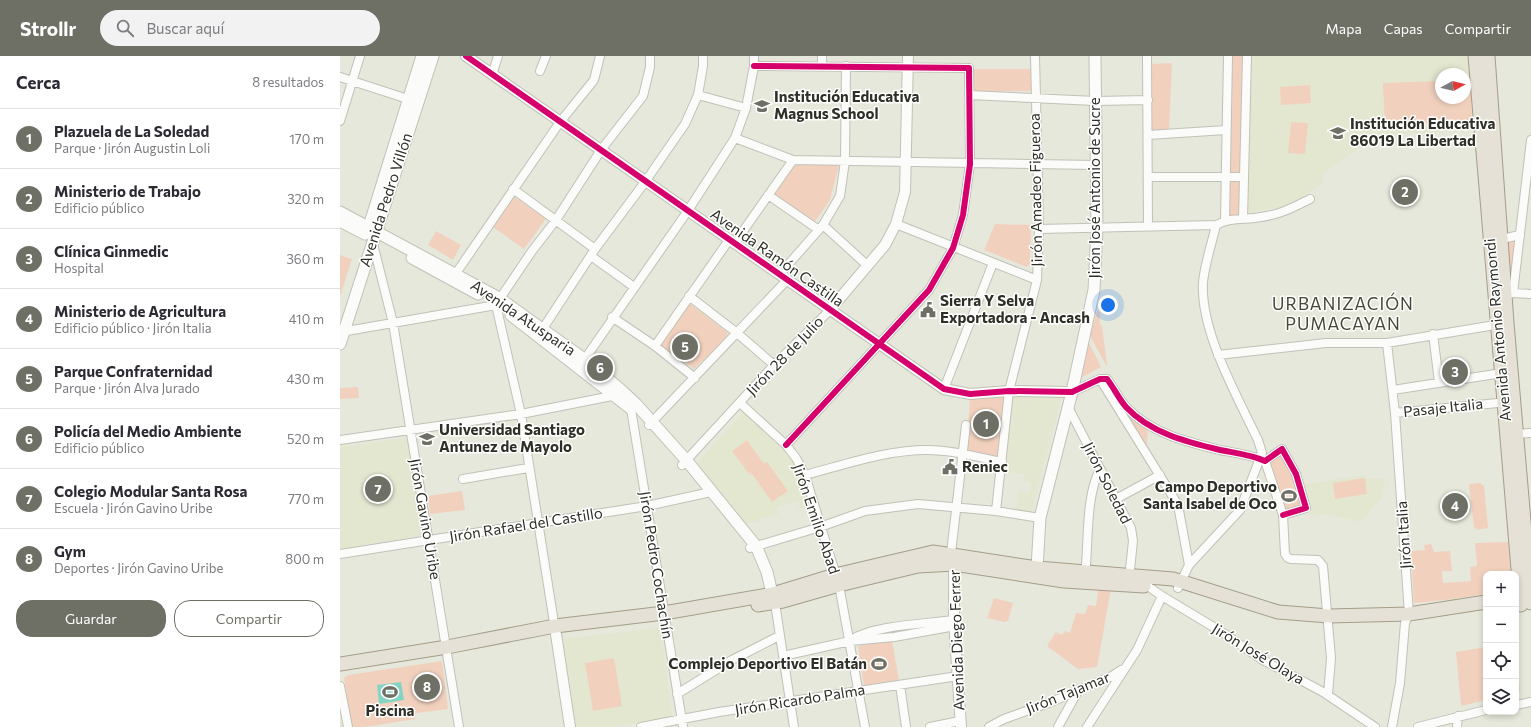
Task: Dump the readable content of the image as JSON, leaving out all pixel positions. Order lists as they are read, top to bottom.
{
  "streets": {
    "main road": [
      "Jirón José Antonio de Sucre",
      "Avenida Pedro Villón",
      "Avenida Atusparia",
      "Avenida Antonio Raymondi"
    ],
    "street": [
      "Jirón Amadeo Figueroa",
      "Avenida Ramón Castilla",
      "Jirón 28 de Julio",
      "Pasaje Italia",
      "Jirón Soledad",
      "Jirón Gavino Uribe",
      "Jirón Emilio Abad",
      "Jirón Rafael del Castillo",
      "Jirón Italia",
      "Jirón Pedro Cochachín",
      "Avenida Diego Ferrer",
      "Jirón José Olaya",
      "Jirón Tajamar",
      "Jirón Ricardo Palma"
    ]
  },
  "crossings": [
    ["Jirón José Antonio de Sucre", "Avenida Ramón Castilla"],
    ["Jirón José Antonio de Sucre", "Jirón Soledad"],
    ["Jirón Amadeo Figueroa", "Avenida Ramón Castilla"],
    ["Avenida Pedro Villón", "Avenida Atusparia"],
    ["Avenida Pedro Villón", "Jirón Gavino Uribe"],
    ["Avenida Ramón Castilla", "Jirón 28 de Julio"],
    ["Avenida Atusparia", "Jirón 28 de Julio"],
    ["Avenida Atusparia", "Jirón Gavino Uribe"],
    ["Avenida Atusparia", "Jirón Rafael del Castillo"],
    ["Avenida Atusparia", "Jirón Pedro Cochachín"],
    ["Avenida Antonio Raymondi", "Pasaje Italia"],
    ["Jirón 28 de Julio", "Jirón Emilio Abad"],
    ["Pasaje Italia", "Jirón Italia"],
    ["Jirón Gavino Uribe", "Jirón Rafael del Castillo"],
    ["Jirón Emilio Abad", "Jirón Ricardo Palma"],
    ["Jirón Rafael del Castillo", "Jirón Pedro Cochachín"],
    ["Jirón Pedro Cochachín", "Jirón Ricardo Palma"],
    ["Avenida Diego Ferrer", "Jirón Ricardo Palma"]
  ],
  "districts": ["URBANIZACIÓN PUMACAYAN"],
  "places": {
    "school or university": ["Institución Educativa Magnus School", "Institución Educativa 86019 La Libertad", "Universidad Santiago Antunez de Mayolo"],
    "public building": ["Sierra Y Selva Exportadora - Ancash", "Reniec"],
    "sports": ["Campo Deportivo Santa Isabel de Oco", "Complejo Deportivo El Batán", "Piscina"]
  },
  "north": "right",
  "page": {
    "header": "Strollr",
    "search": "Buscar aquí",
    "nav": ["Mapa", "Capas", "Compartir"],
    "heading": ["Cerca", "8 resultados"],
    "list": [
      {
        "mark": "1",
        "name": "Plazuela de La Soledad",
        "note": "Parque · Jirón Augustin Loli",
        "value": "170 m"
      },
      {
        "mark": "2",
        "name": "Ministerio de Trabajo",
        "note": "Edificio público",
        "value": "320 m"
      },
      {
        "mark": "3",
        "name": "Clínica Ginmedic",
        "note": "Hospital",
        "value": "360 m"
      },
      {
        "mark": "4",
        "name": "Ministerio de Agricultura",
        "note": "Edificio público · Jirón Italia",
        "value": "410 m"
      },
      {
        "mark": "5",
        "name": "Parque Confraternidad",
        "note": "Parque · Jirón Alva Jurado",
        "value": "430 m"
      },
      {
        "mark": "6",
        "name": "Policía del Medio Ambiente",
        "note": "Edificio público",
        "value": "520 m"
      },
      {
        "mark": "7",
        "name": "Colegio Modular Santa Rosa",
        "note": "Escuela · Jirón Gavino Uribe",
        "value": "770 m"
      },
      {
        "mark": "8",
        "name": "Gym",
        "note": "Deportes · Jirón Gavino Uribe",
        "value": "800 m"
      }
    ],
    "pins": [
      "2",
      "5",
      "6",
      "3",
      "1",
      "7",
      "4",
      "8"
    ],
    "map_buttons": ["+", "−"],
    "buttons": ["Guardar", "Compartir"]
  }
}
